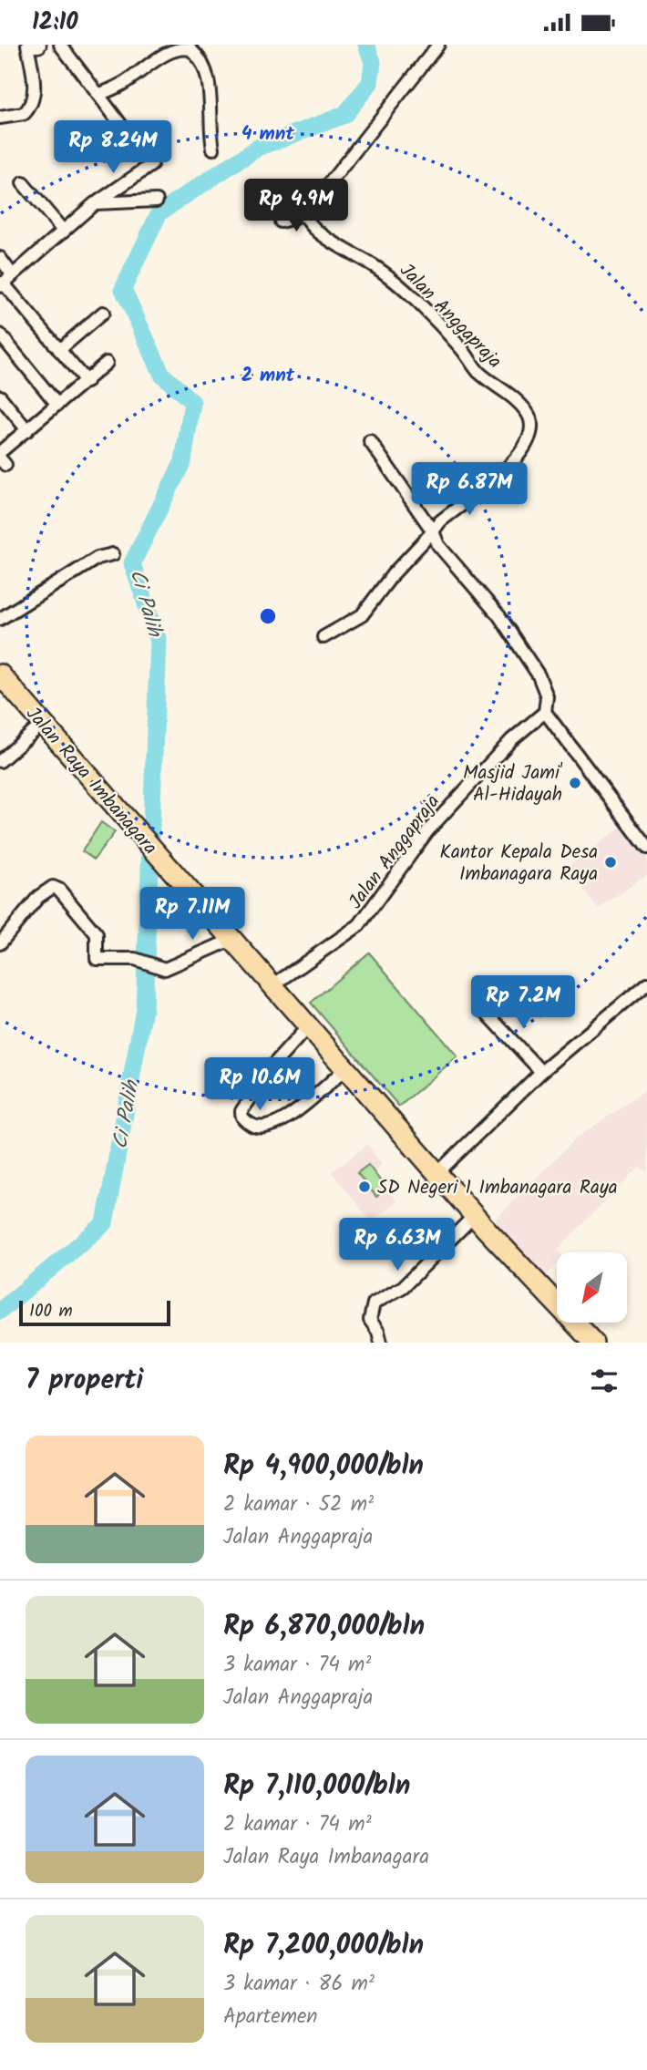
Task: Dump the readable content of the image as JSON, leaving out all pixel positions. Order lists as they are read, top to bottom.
{
  "streets": {
    "highway": ["Jalan Raya Imbanagara"],
    "street": ["Jalan Anggapraja"]
  },
  "crossings": [
    ["Jalan Anggapraja", "Jalan Raya Imbanagara"]
  ],
  "water": ["Ci Palih"],
  "places": ["Masjid Jami' Al-Hidayah", "Kantor Kepala Desa Imbanagara Raya", "SD Negeri 1 Imbanagara Raya"],
  "scale_bar": "100 m",
  "north": "bottom left",
  "page": {
    "status": "12:10",
    "price": [
      "Rp 8.24M",
      "Rp 4.9M",
      "Rp 6.87M",
      "Rp 7.11M",
      "Rp 7.2M",
      "Rp 10.6M",
      "Rp 6.63M"
    ],
    "scale": "100 m",
    "heading": "7 properti",
    "list": [
      {
        "name": "Rp 4,900,000/bln",
        "note": "2 kamar · 52 m² · Jalan Anggapraja"
      },
      {
        "name": "Rp 6,870,000/bln",
        "note": "3 kamar · 74 m² · Jalan Anggapraja"
      },
      {
        "name": "Rp 7,110,000/bln",
        "note": "2 kamar · 74 m² · Jalan Raya Imbanagara"
      },
      {
        "name": "Rp 7,200,000/bln",
        "note": "3 kamar · 86 m² · Apartemen"
      }
    ]
  },
  "rings": ["4 mnt", "2 mnt"]
}
